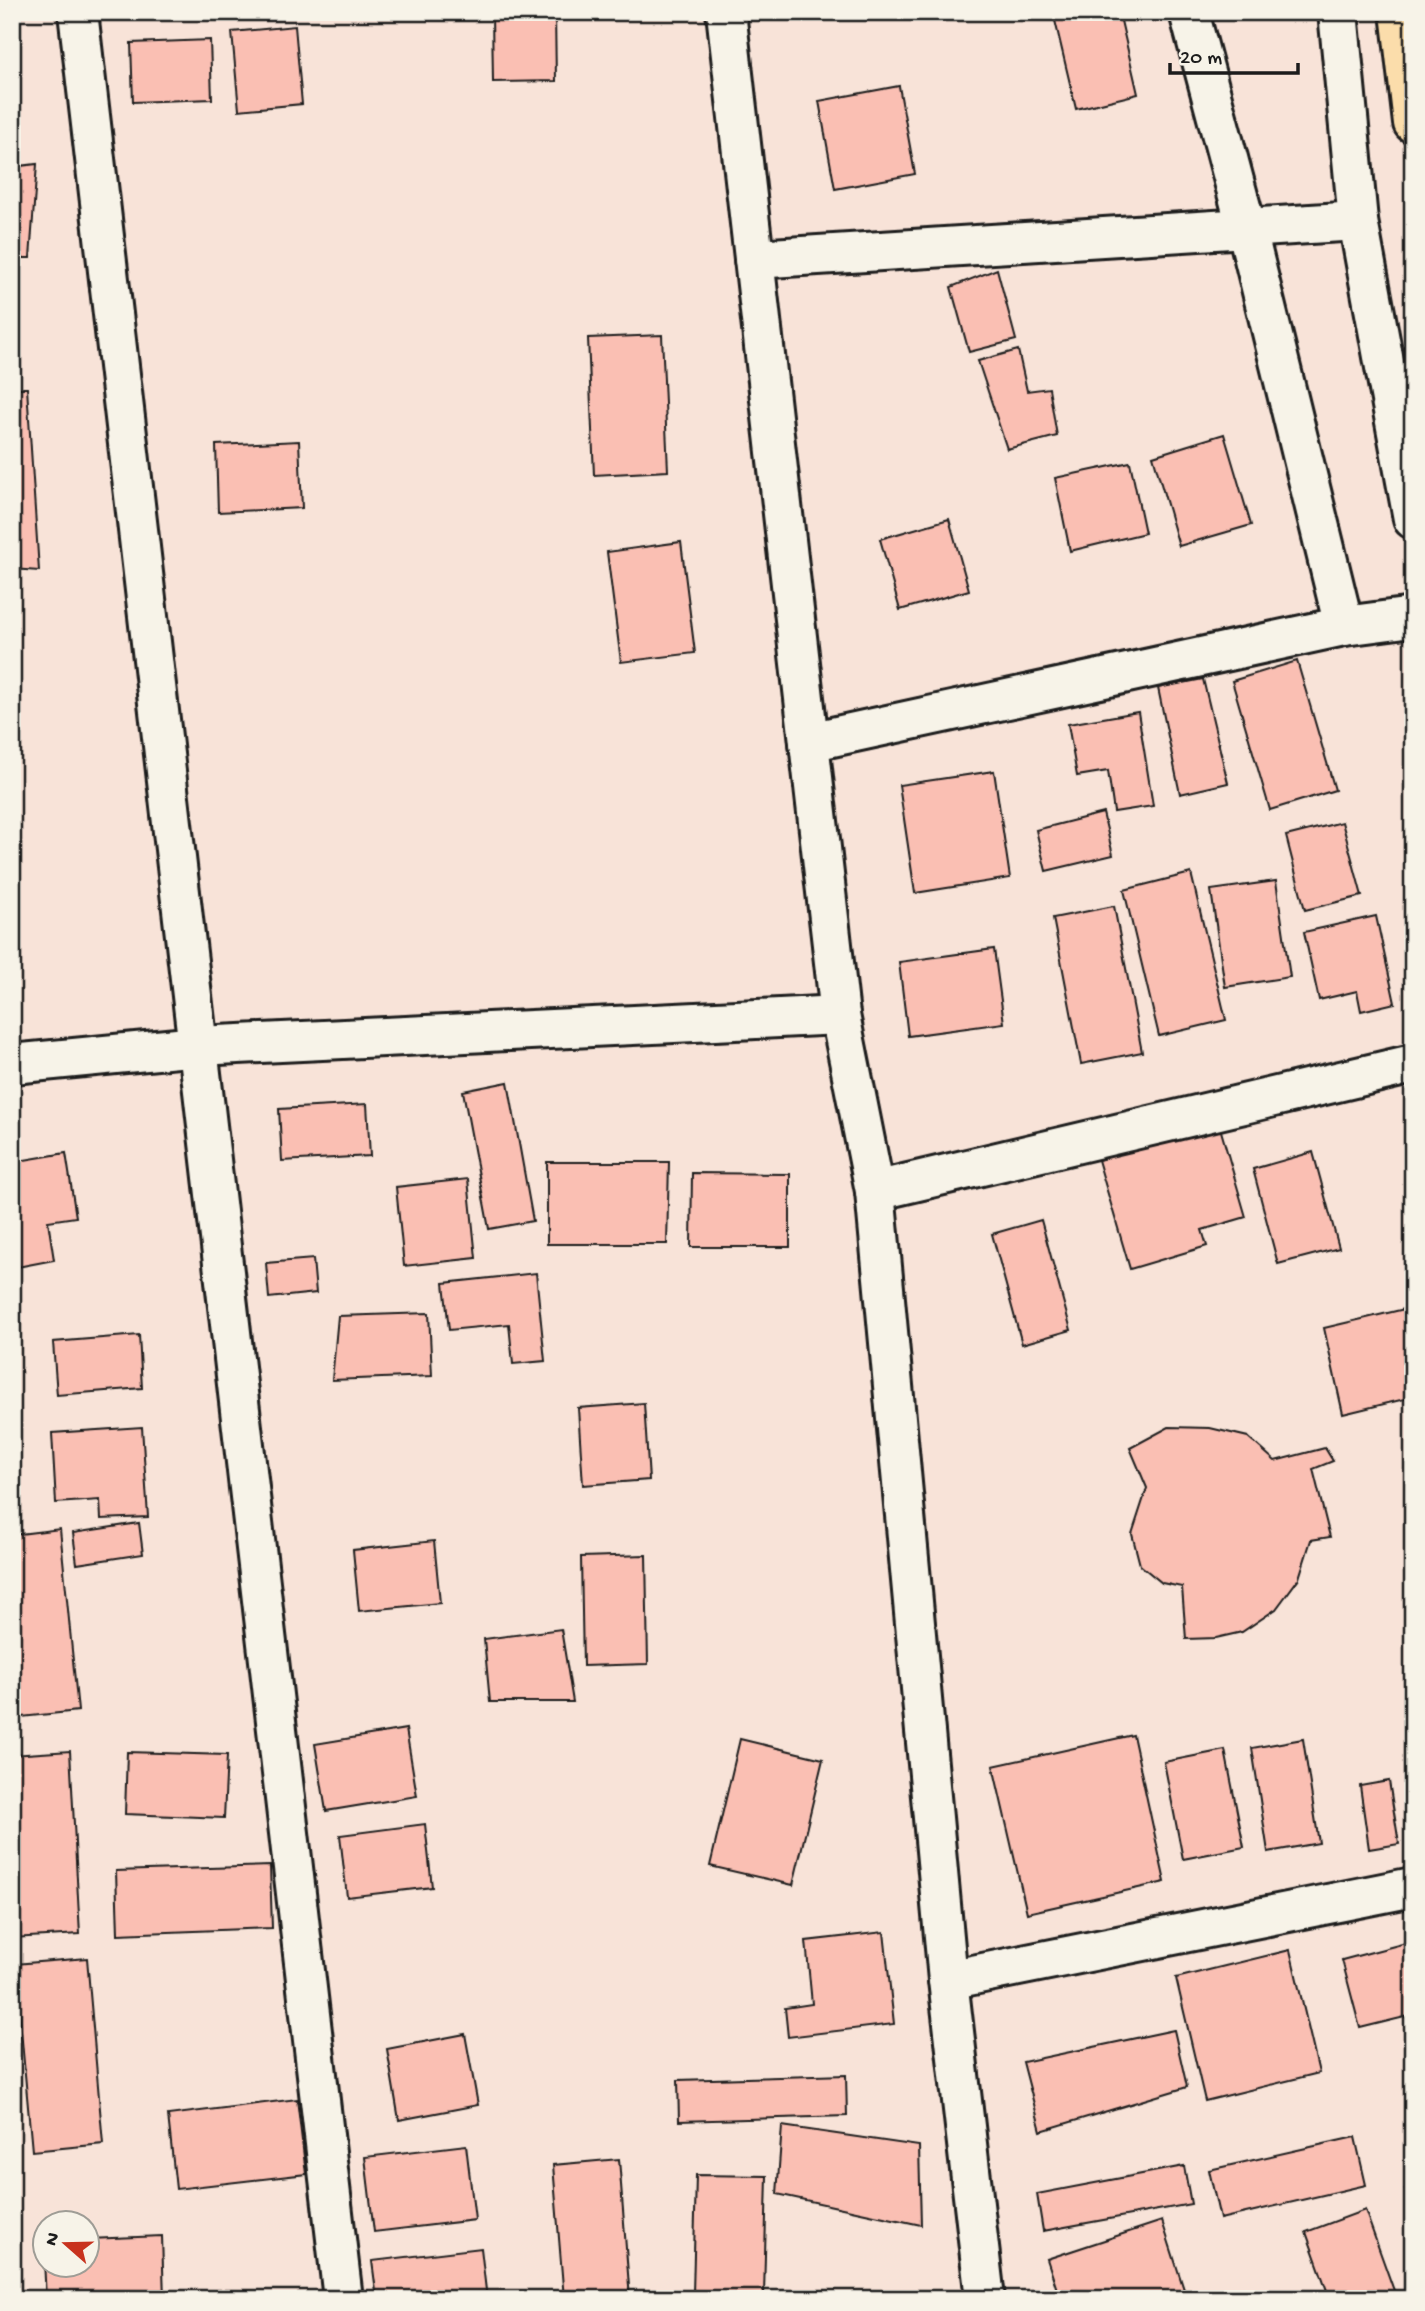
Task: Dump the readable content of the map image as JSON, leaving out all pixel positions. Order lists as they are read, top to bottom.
{
  "scale_bar": "20 m",
  "north": "left"
}
